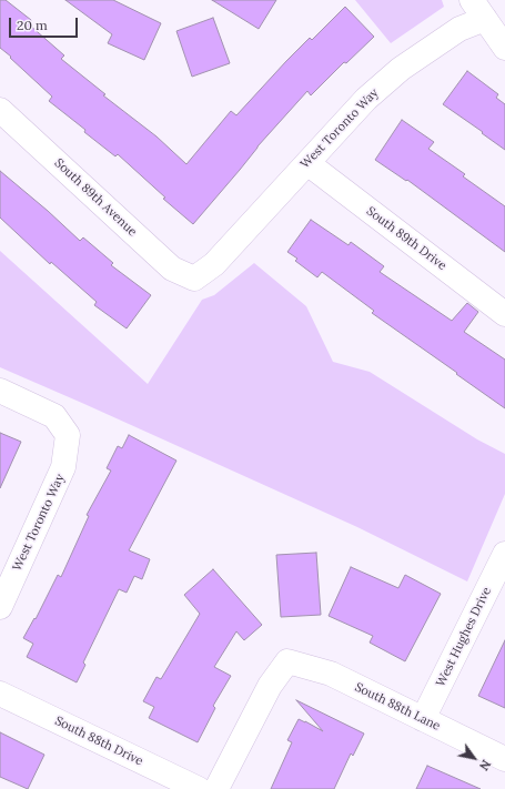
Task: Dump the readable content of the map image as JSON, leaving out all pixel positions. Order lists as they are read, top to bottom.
{
  "streets": {
    "street": [
      "West Toronto Way",
      "South 89th Avenue",
      "South 89th Drive",
      "West Hughes Drive",
      "South 88th Lane",
      "South 88th Drive"
    ]
  },
  "crossings": [
    ["West Toronto Way", "South 89th Avenue"],
    ["West Toronto Way", "South 89th Drive"],
    ["West Hughes Drive", "South 88th Lane"]
  ],
  "scale_bar": "20 m",
  "north": "bottom right"
}
